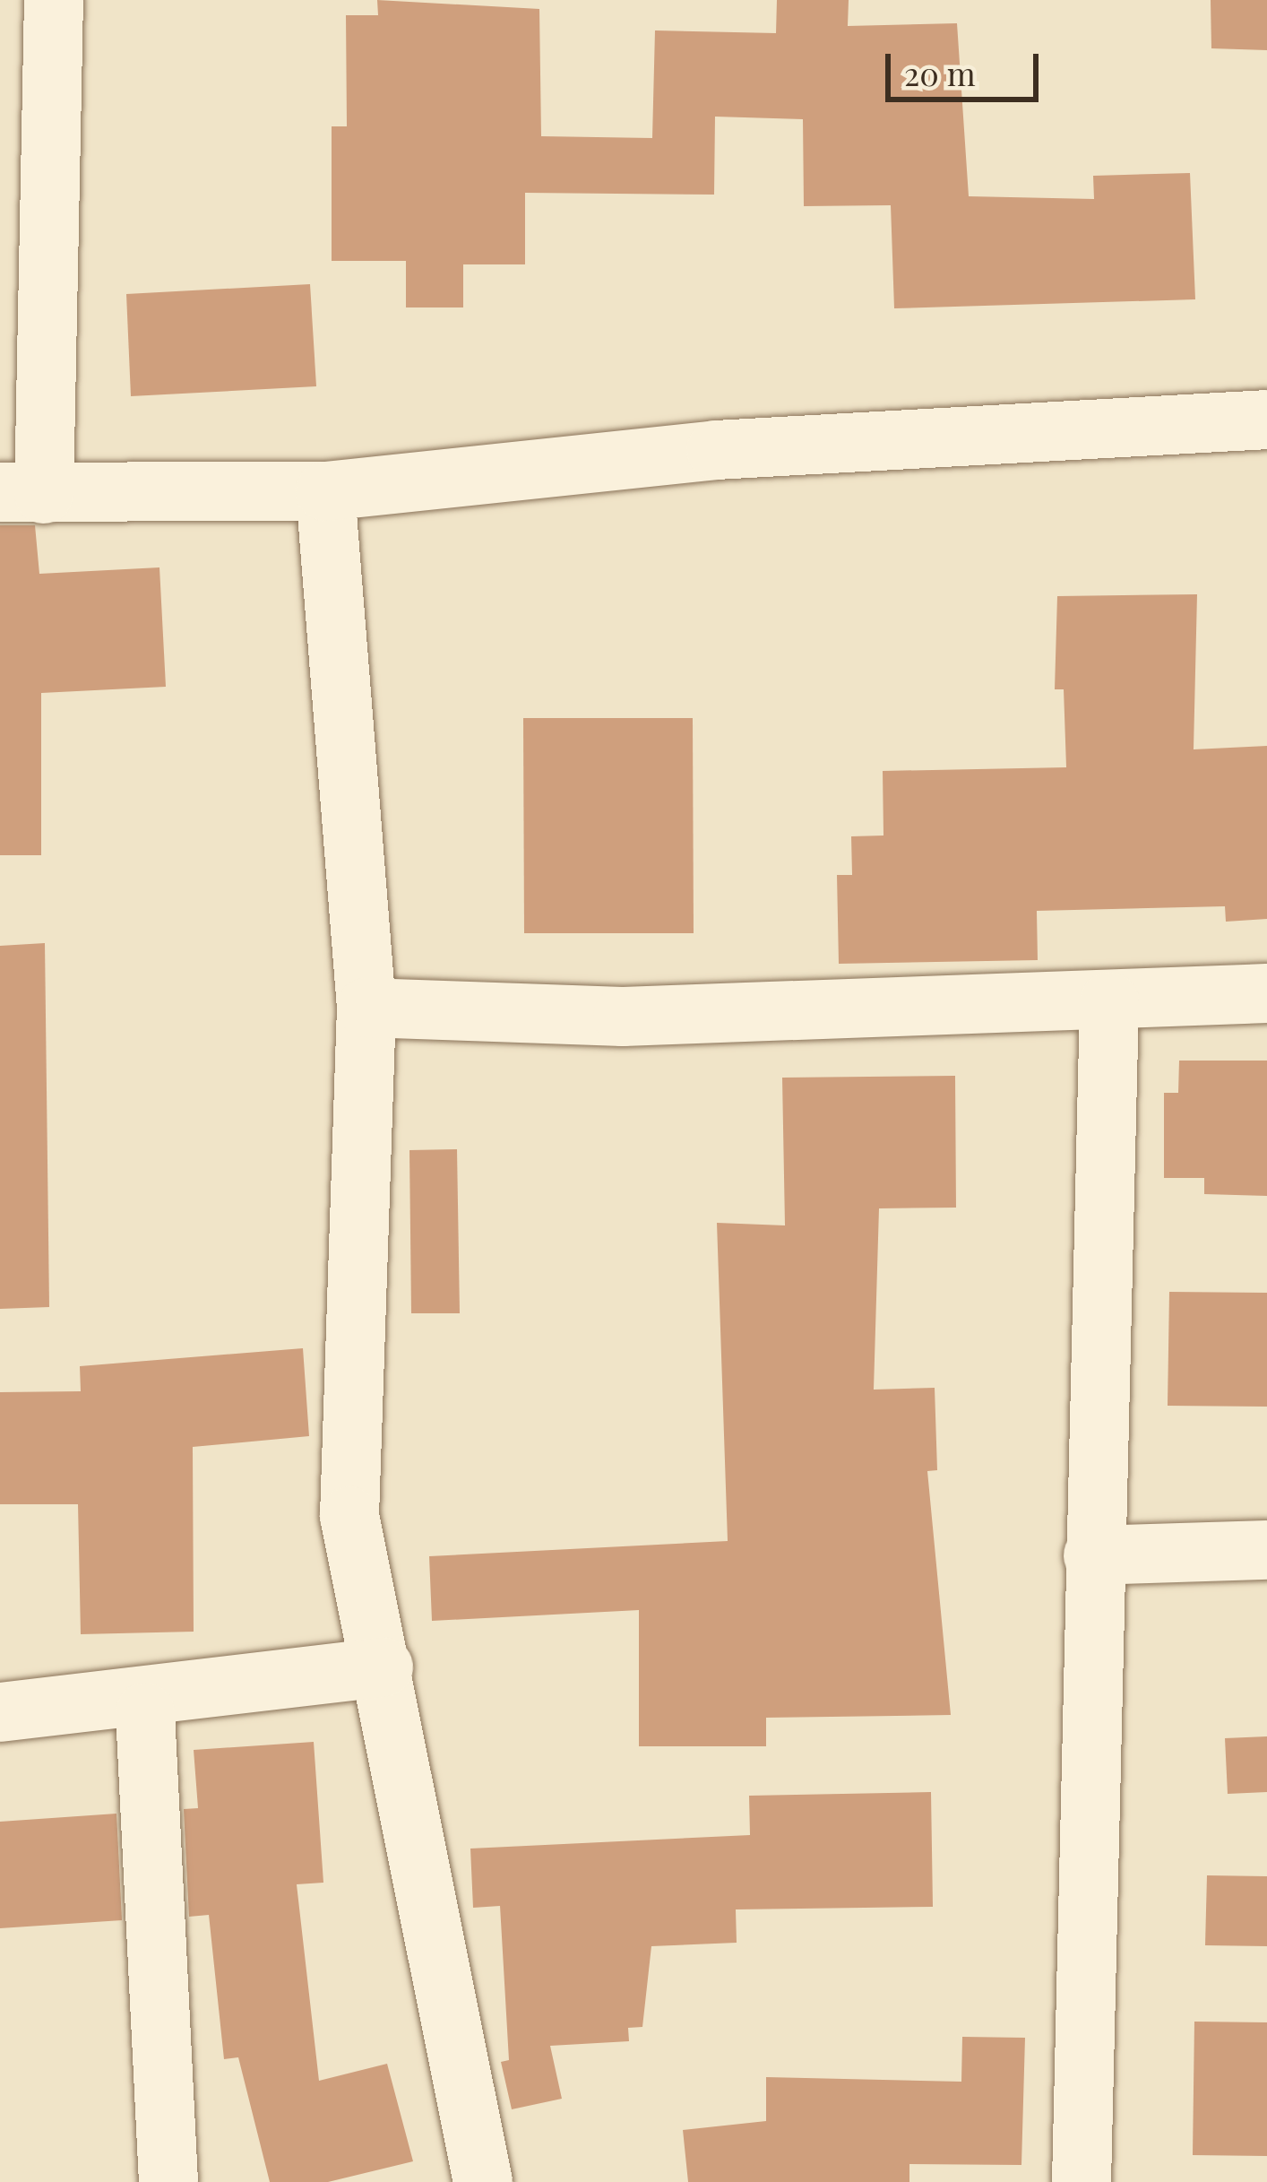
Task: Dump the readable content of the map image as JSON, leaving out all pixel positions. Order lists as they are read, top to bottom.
{
  "scale_bar": "20 m"
}
